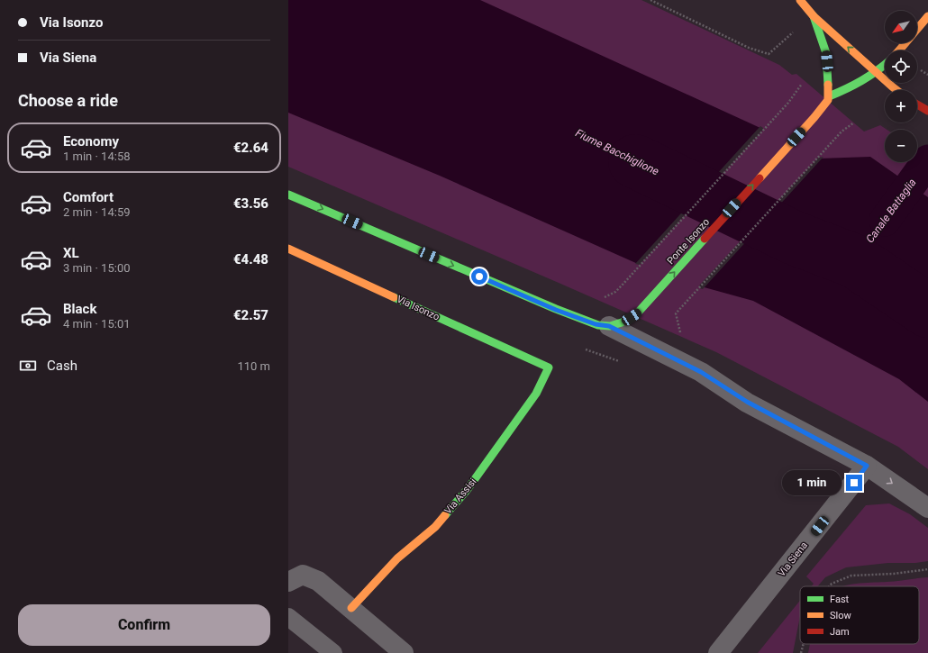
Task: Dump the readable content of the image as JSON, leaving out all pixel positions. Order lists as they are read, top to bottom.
{
  "streets": {
    "main road": ["Ponte Isonzo", "Via Isonzo", "Via Assisi"],
    "street": ["Via Siena"]
  },
  "crossings": [
    ["Via Isonzo", "Via Assisi"]
  ],
  "one_way": ["Ponte Isonzo"],
  "water": ["Fiume Bacchiglione", "Canale Battaglia"],
  "legend": ["Fast", "Slow", "Jam"],
  "north": "bottom left",
  "page": {
    "banner": ["Via Isonzo", "Via Siena"],
    "map_buttons": ["+", "−"],
    "heading": "Choose a ride",
    "list": [
      {
        "name": "Economy",
        "note": "1 min · 14:58",
        "value": "€2.64"
      },
      {
        "name": "Comfort",
        "note": "2 min · 14:59",
        "value": "€3.56"
      },
      {
        "name": "XL",
        "note": "3 min · 15:00",
        "value": "€4.48"
      },
      {
        "name": "Black",
        "note": "4 min · 15:01",
        "value": "€2.57"
      }
    ],
    "pay": ["Cash", "110 m"],
    "bubble": "1 min",
    "buttons": "Confirm"
  }
}
